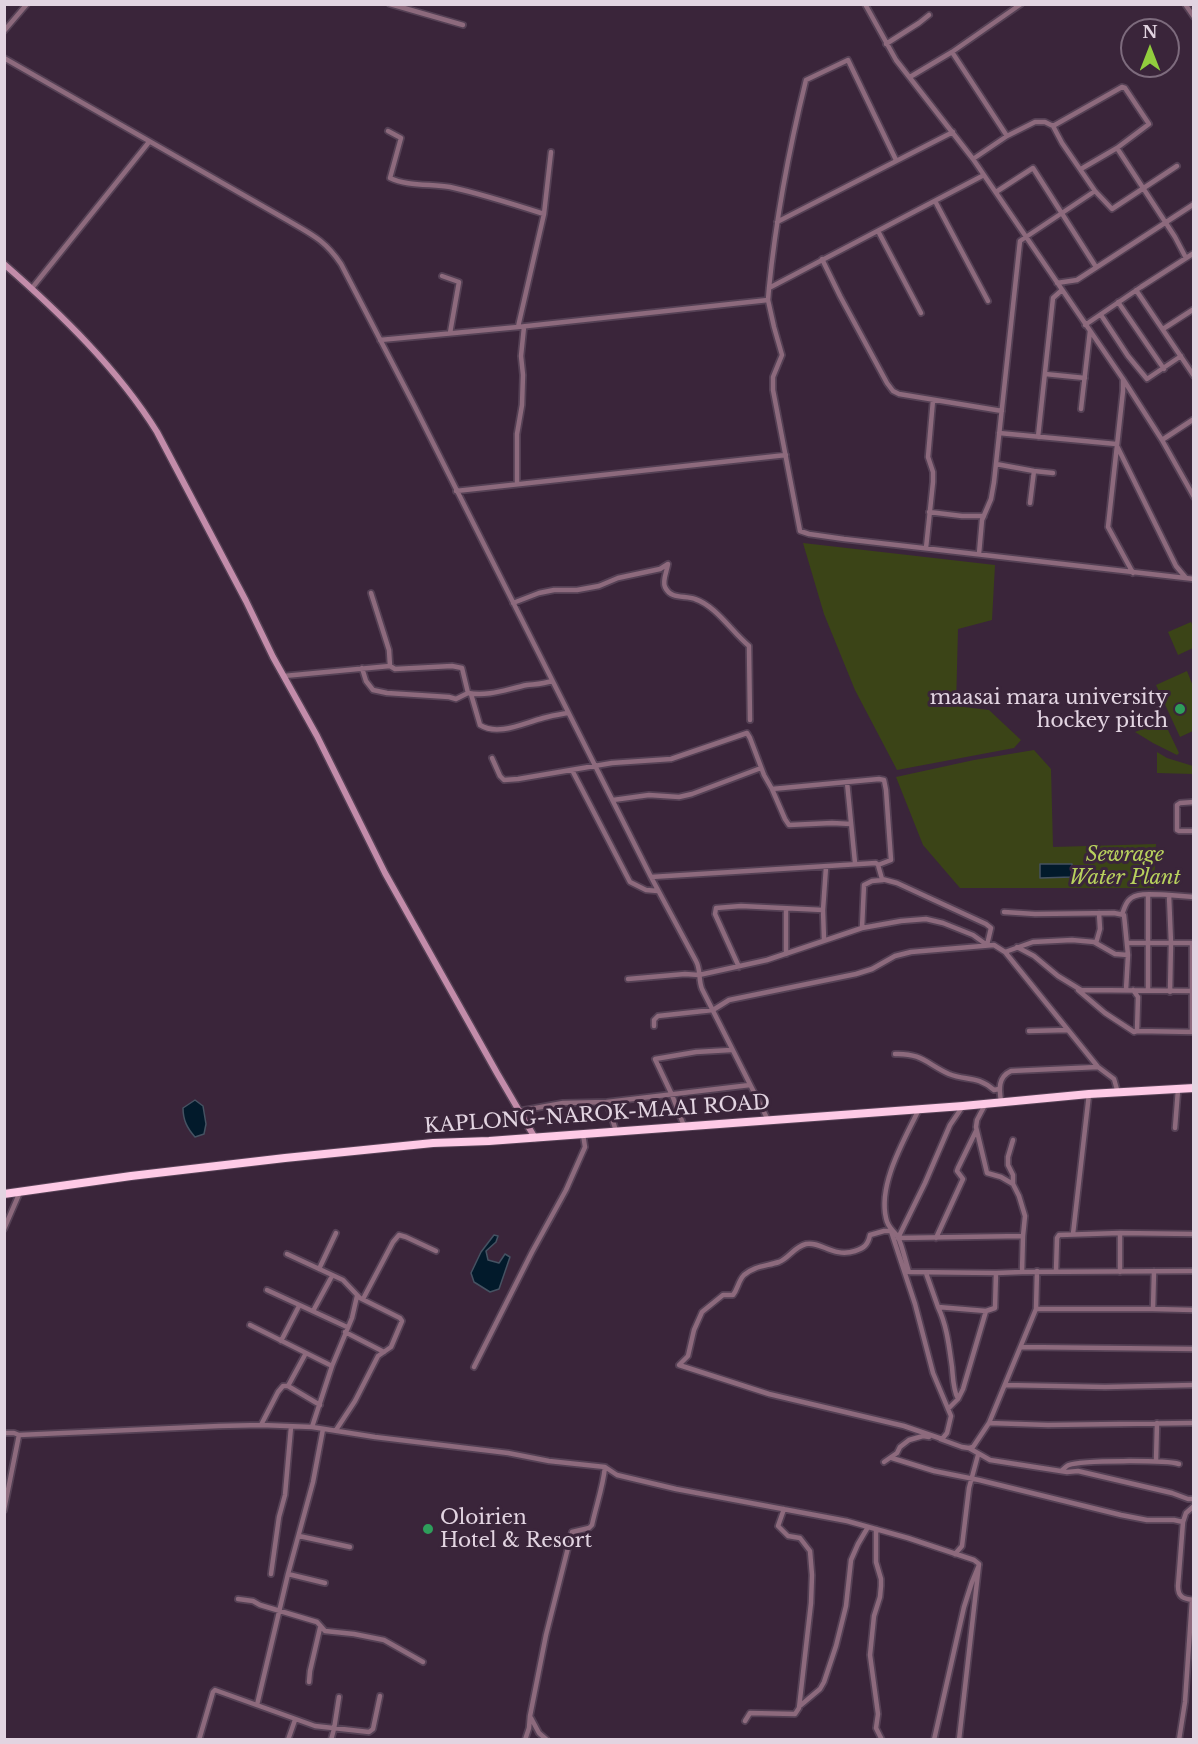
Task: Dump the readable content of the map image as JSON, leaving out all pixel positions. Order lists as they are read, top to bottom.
{
  "streets": {
    "highway": ["KAPLONG-NAROK-MAAI ROAD"]
  },
  "parks": ["Sewrage Water Plant"],
  "places": ["maasai mara university hockey pitch", "Oloirien Hotel & Resort"],
  "north": "top"
}
